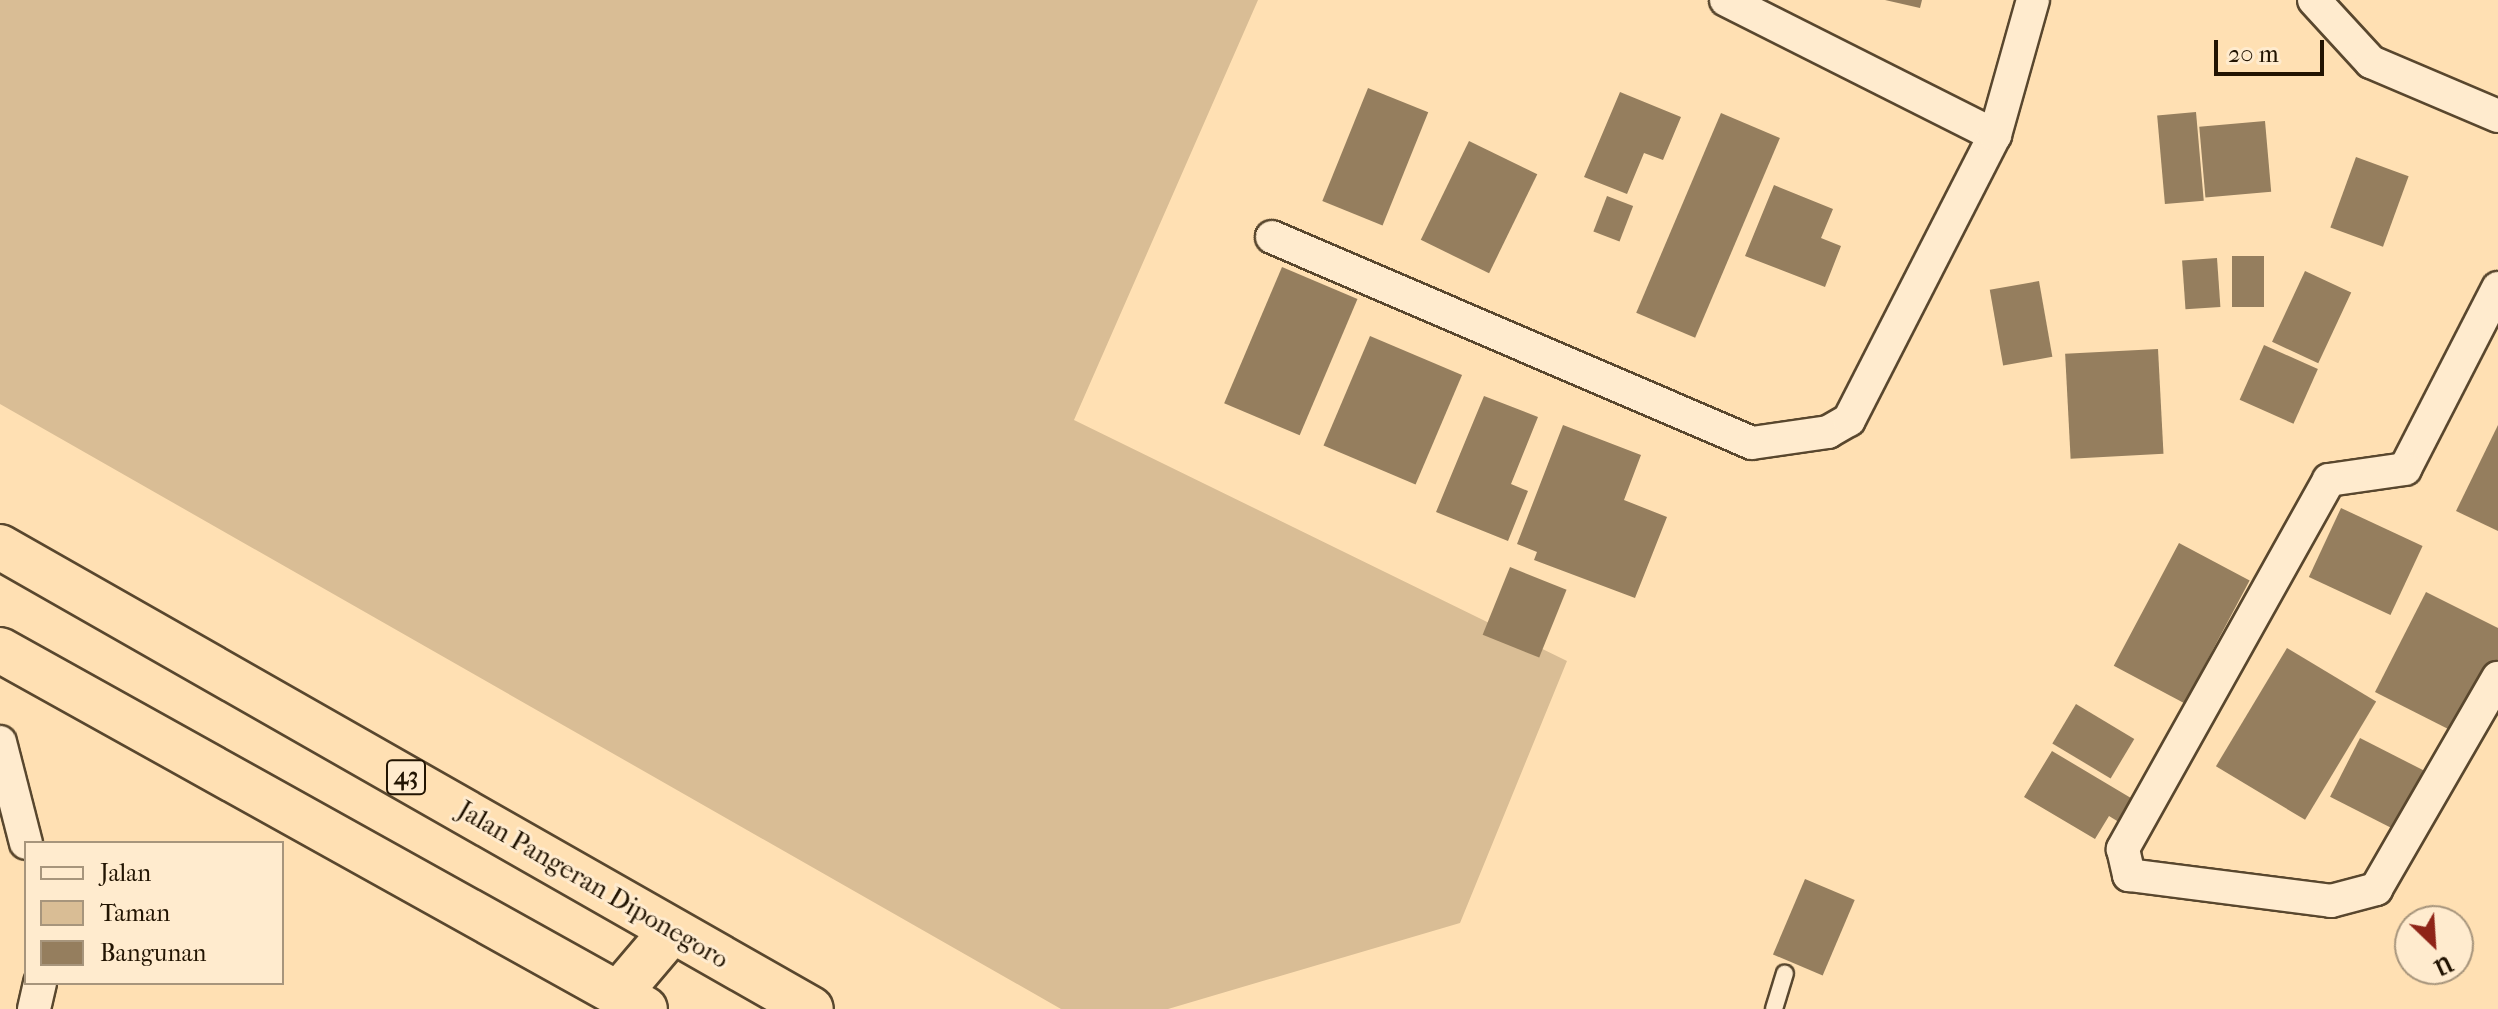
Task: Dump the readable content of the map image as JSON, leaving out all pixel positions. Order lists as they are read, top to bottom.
{
  "streets": {
    "highway": ["43", "Jalan Pangeran Diponegoro"]
  },
  "legend": ["Jalan", "Taman", "Bangunan"],
  "scale_bar": "20 m",
  "north": "bottom right"
}
